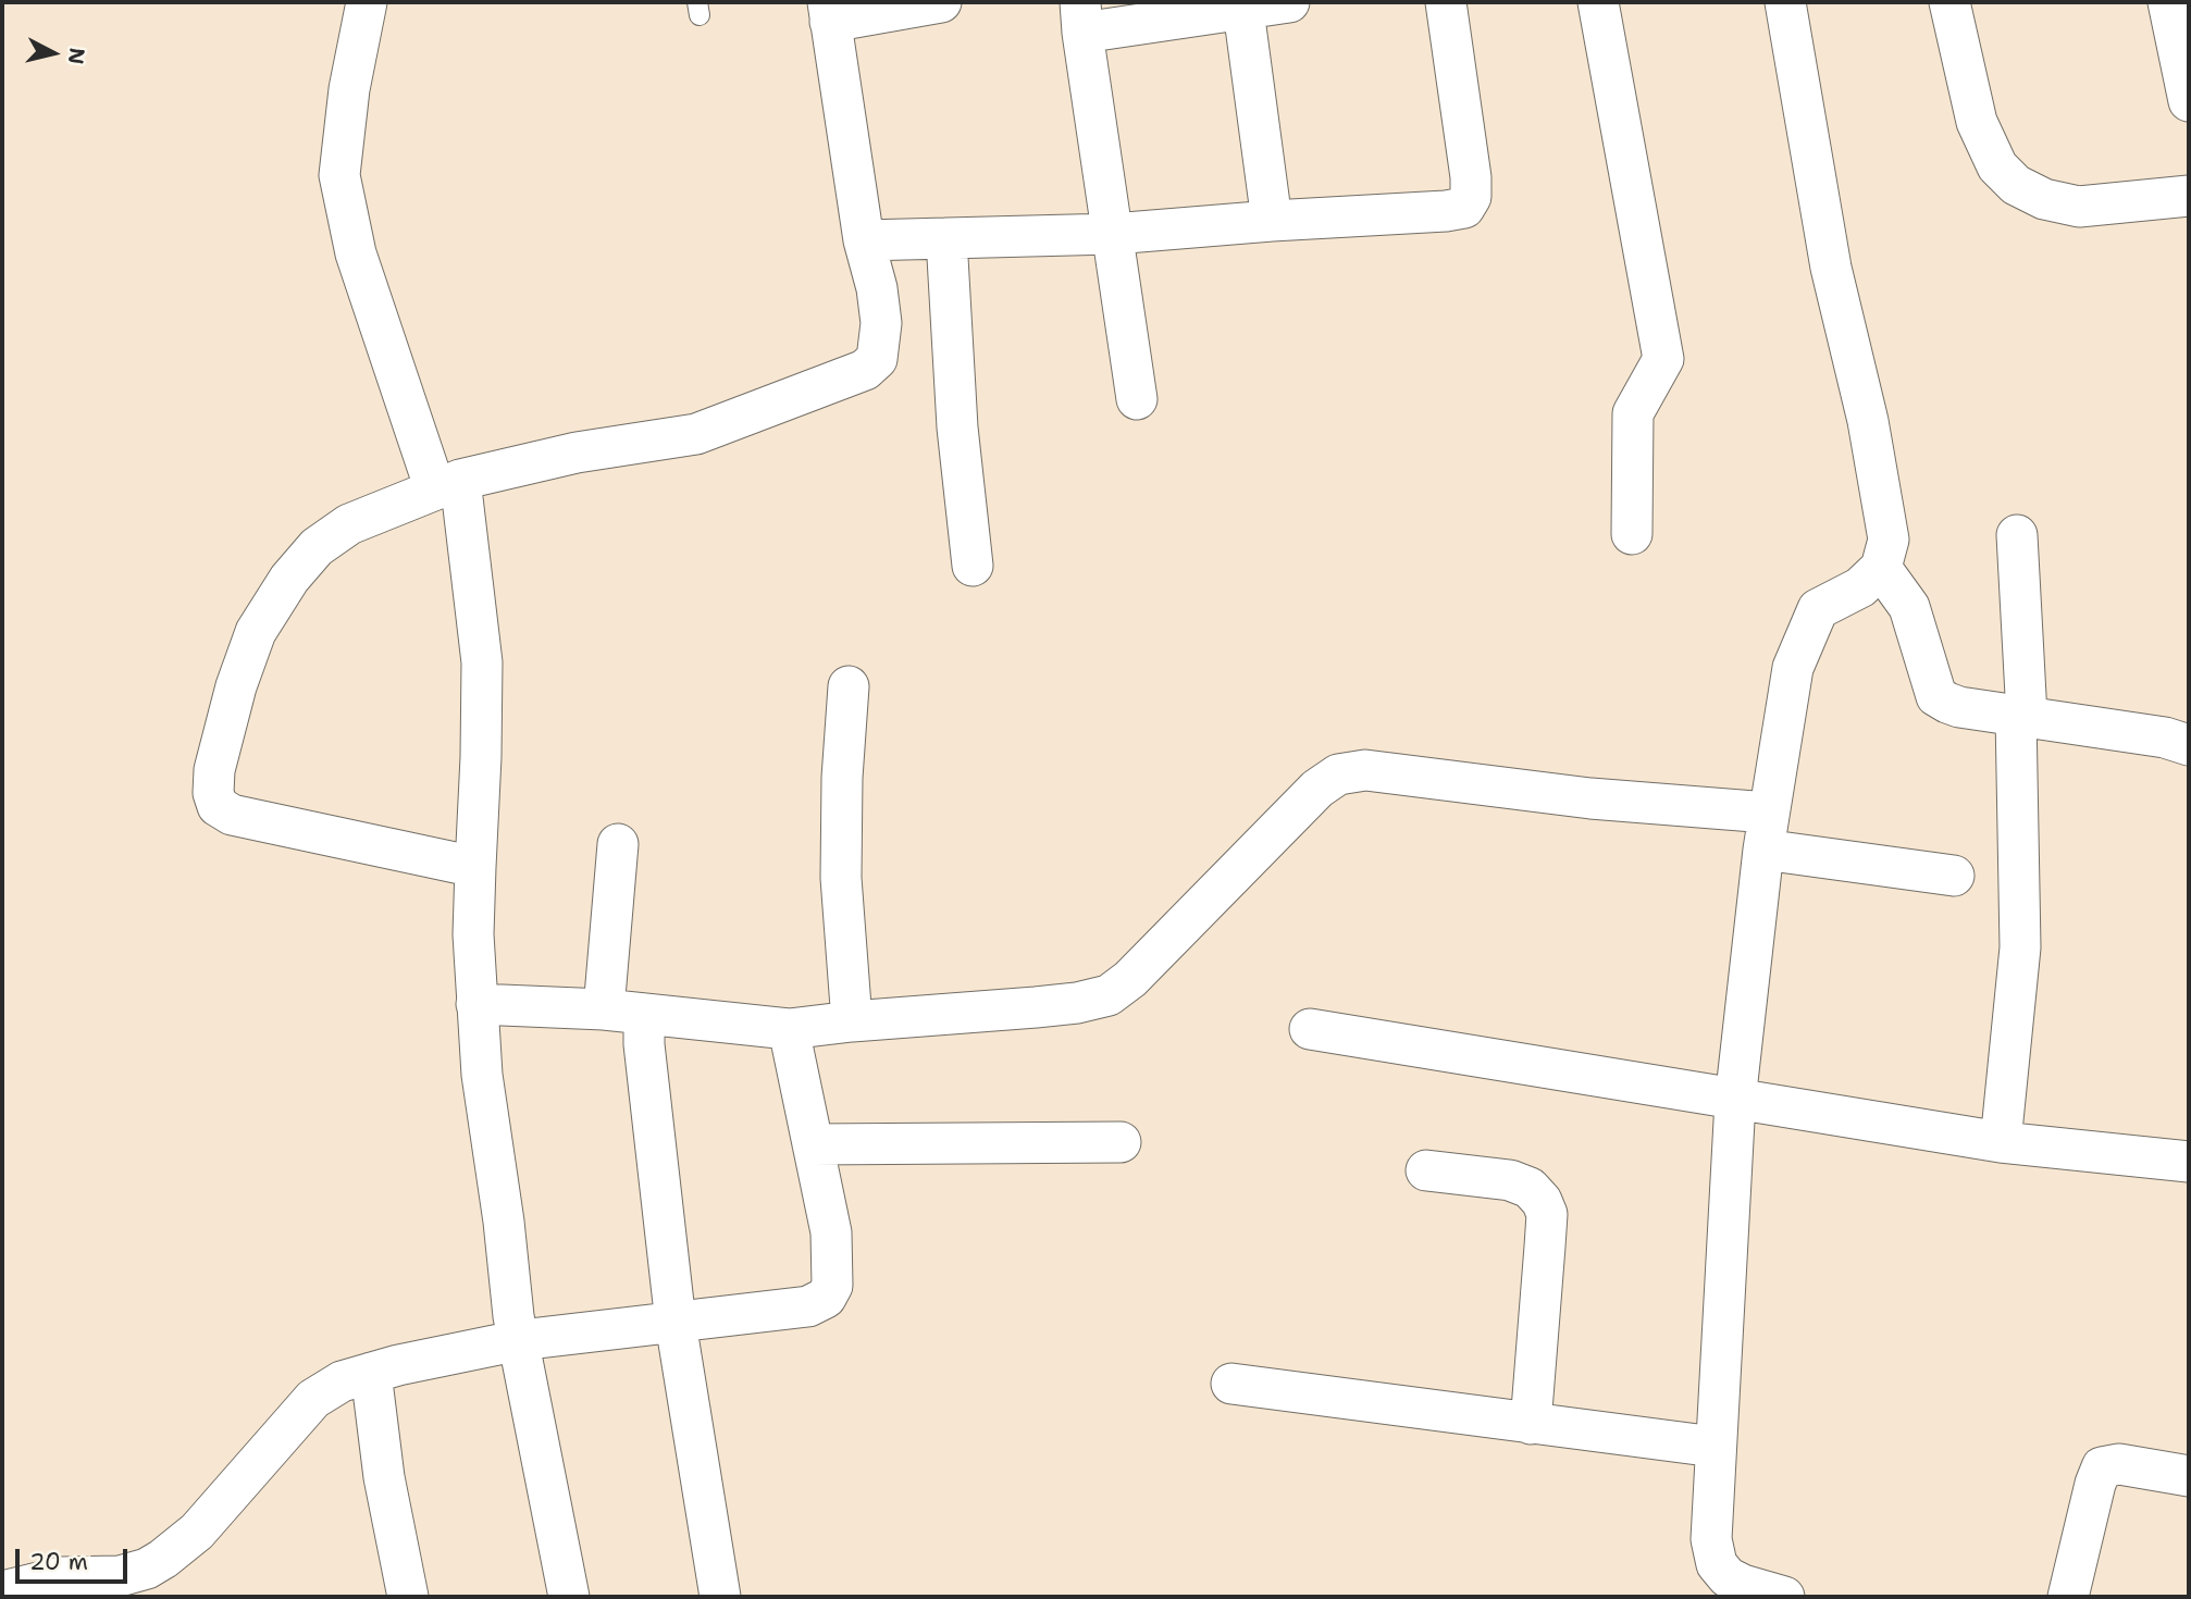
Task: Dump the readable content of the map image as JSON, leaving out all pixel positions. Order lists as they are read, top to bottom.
{
  "scale_bar": "20 m",
  "north": "right"
}
